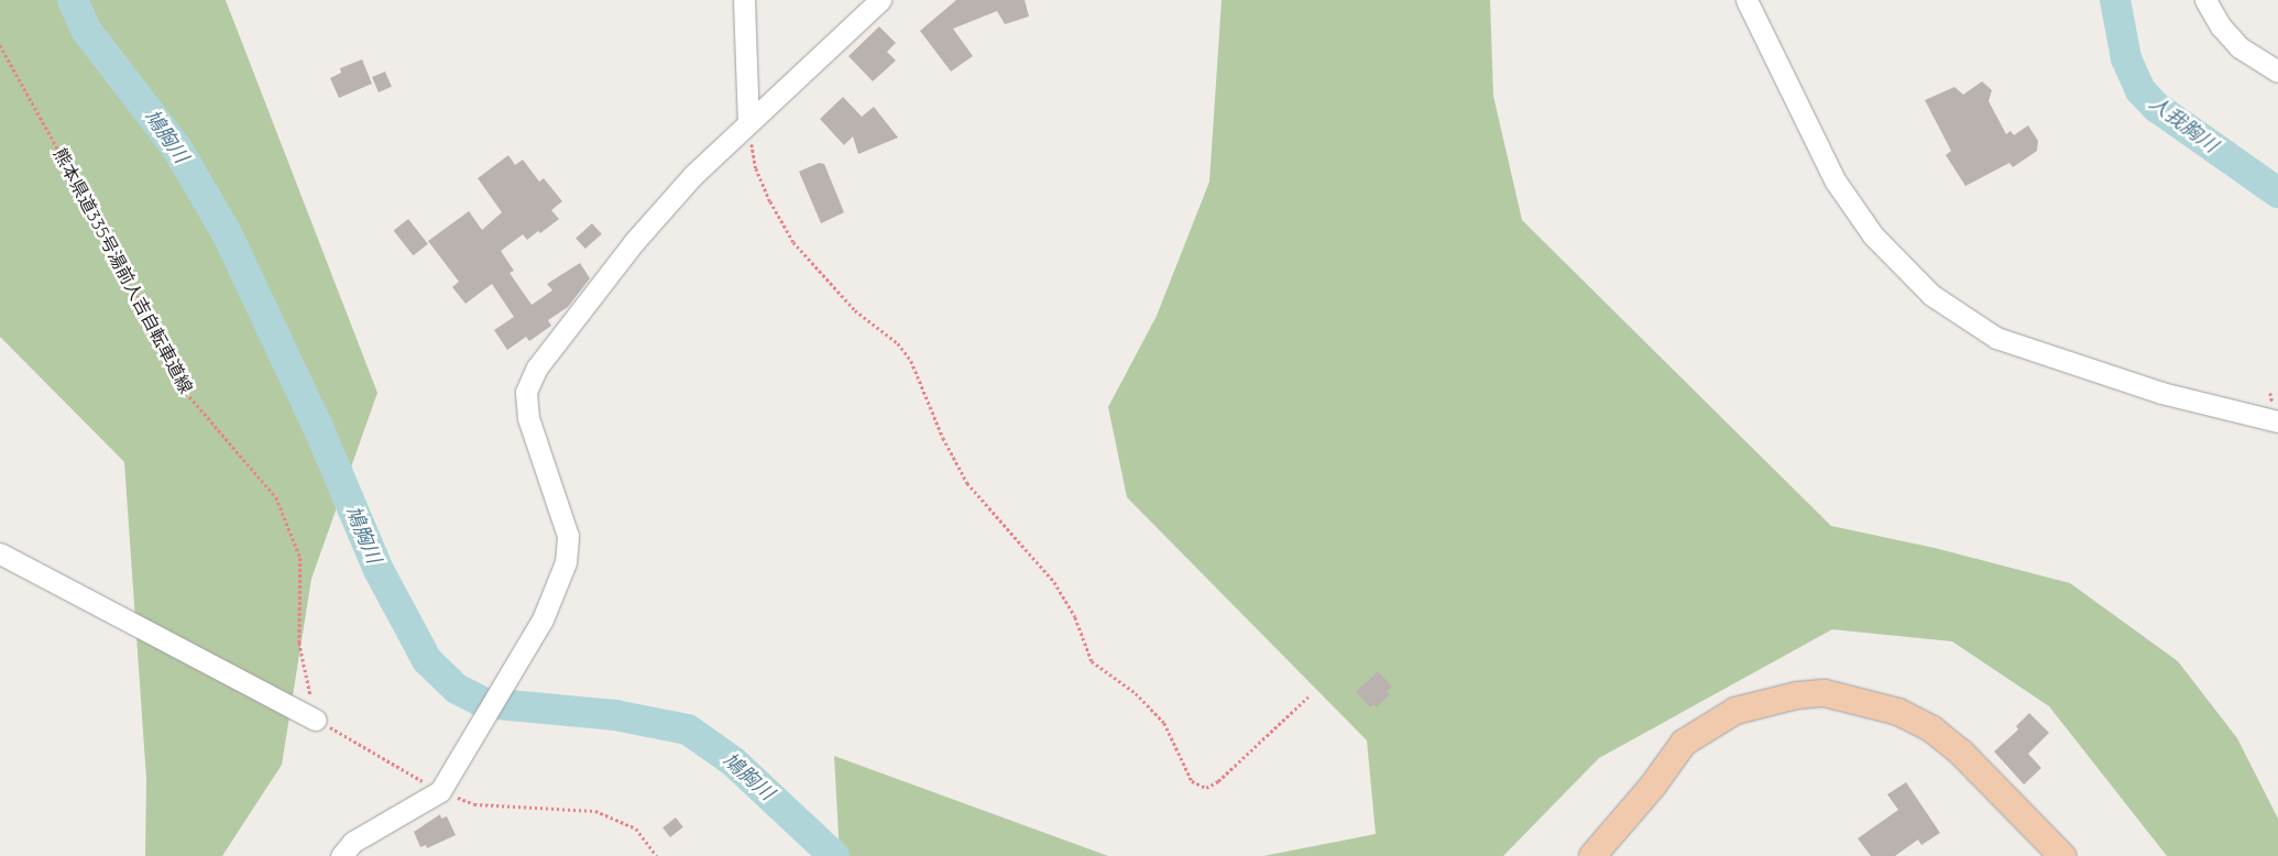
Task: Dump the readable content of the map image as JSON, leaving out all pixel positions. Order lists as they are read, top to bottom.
{
  "streets": {
    "path": ["熊本県道335号湯前人吉自転車道線"]
  },
  "water": ["人我胸川", "鳩胸川"]
}
